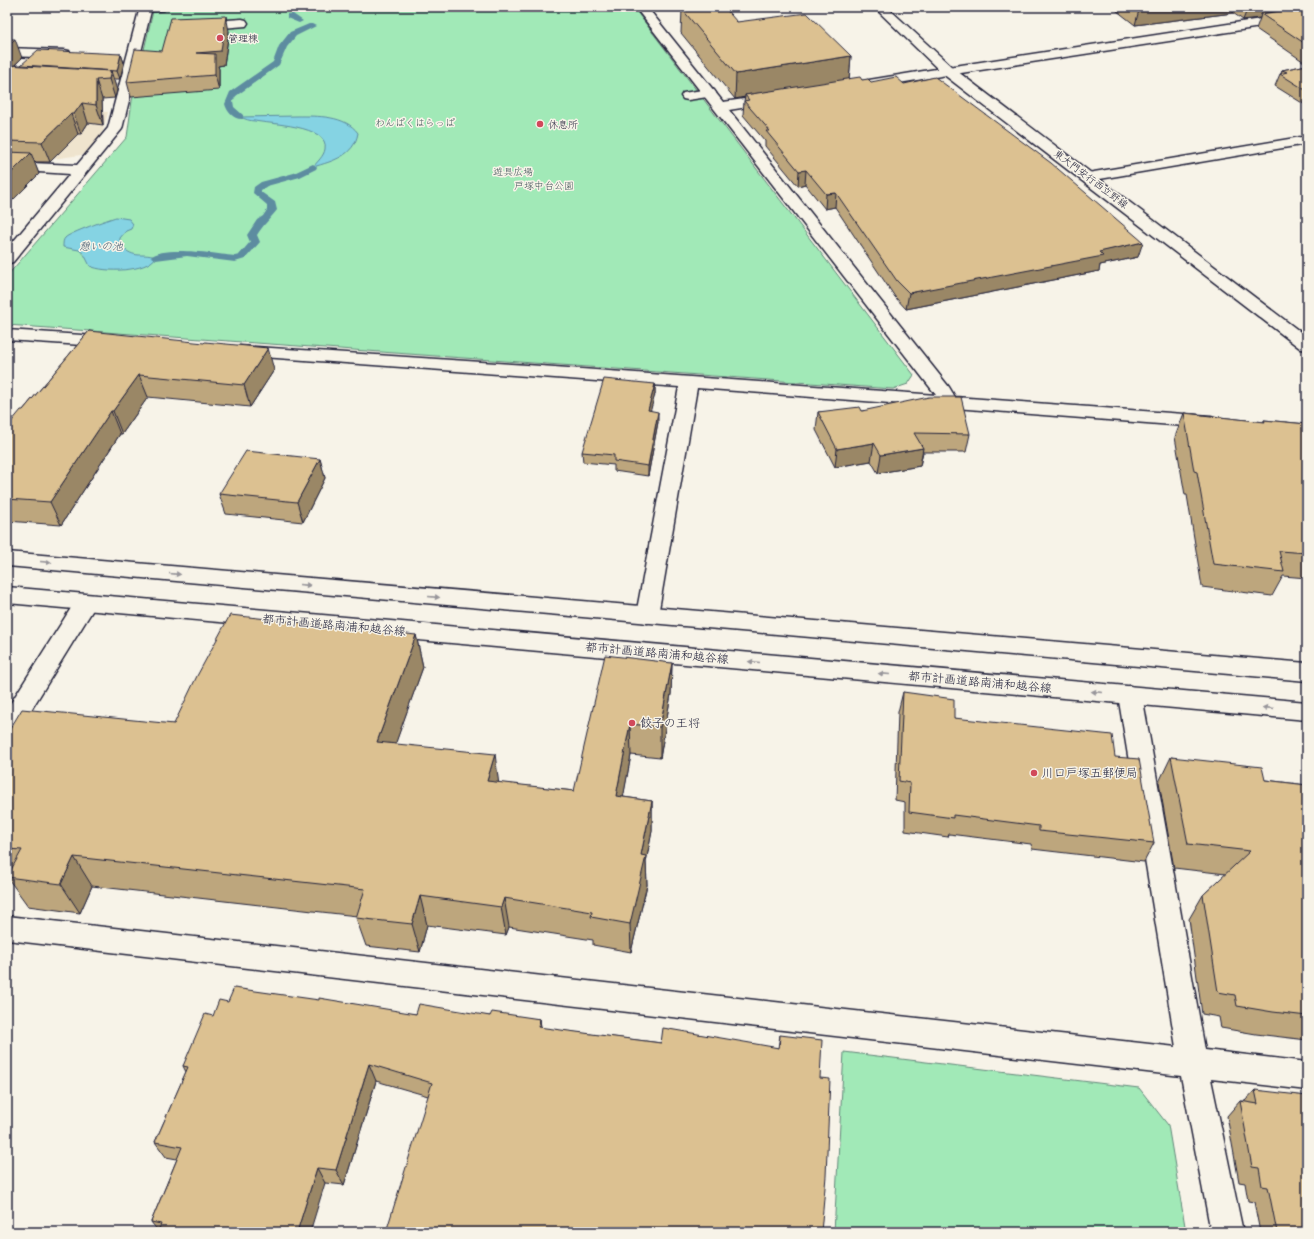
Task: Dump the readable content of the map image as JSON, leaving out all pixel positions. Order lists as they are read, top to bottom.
{
  "streets": {
    "street": ["東大門安行西立野線", "都市計画道路南浦和越谷線"]
  },
  "water": ["憩いの池"],
  "parks": ["わんぱくはらっぱ", "遊具広場", "戸塚中台公園"],
  "places": [
    "管理棟",
    "休息所",
    "餃子の王将",
    "川口戸塚五郵便局"
  ]
}
